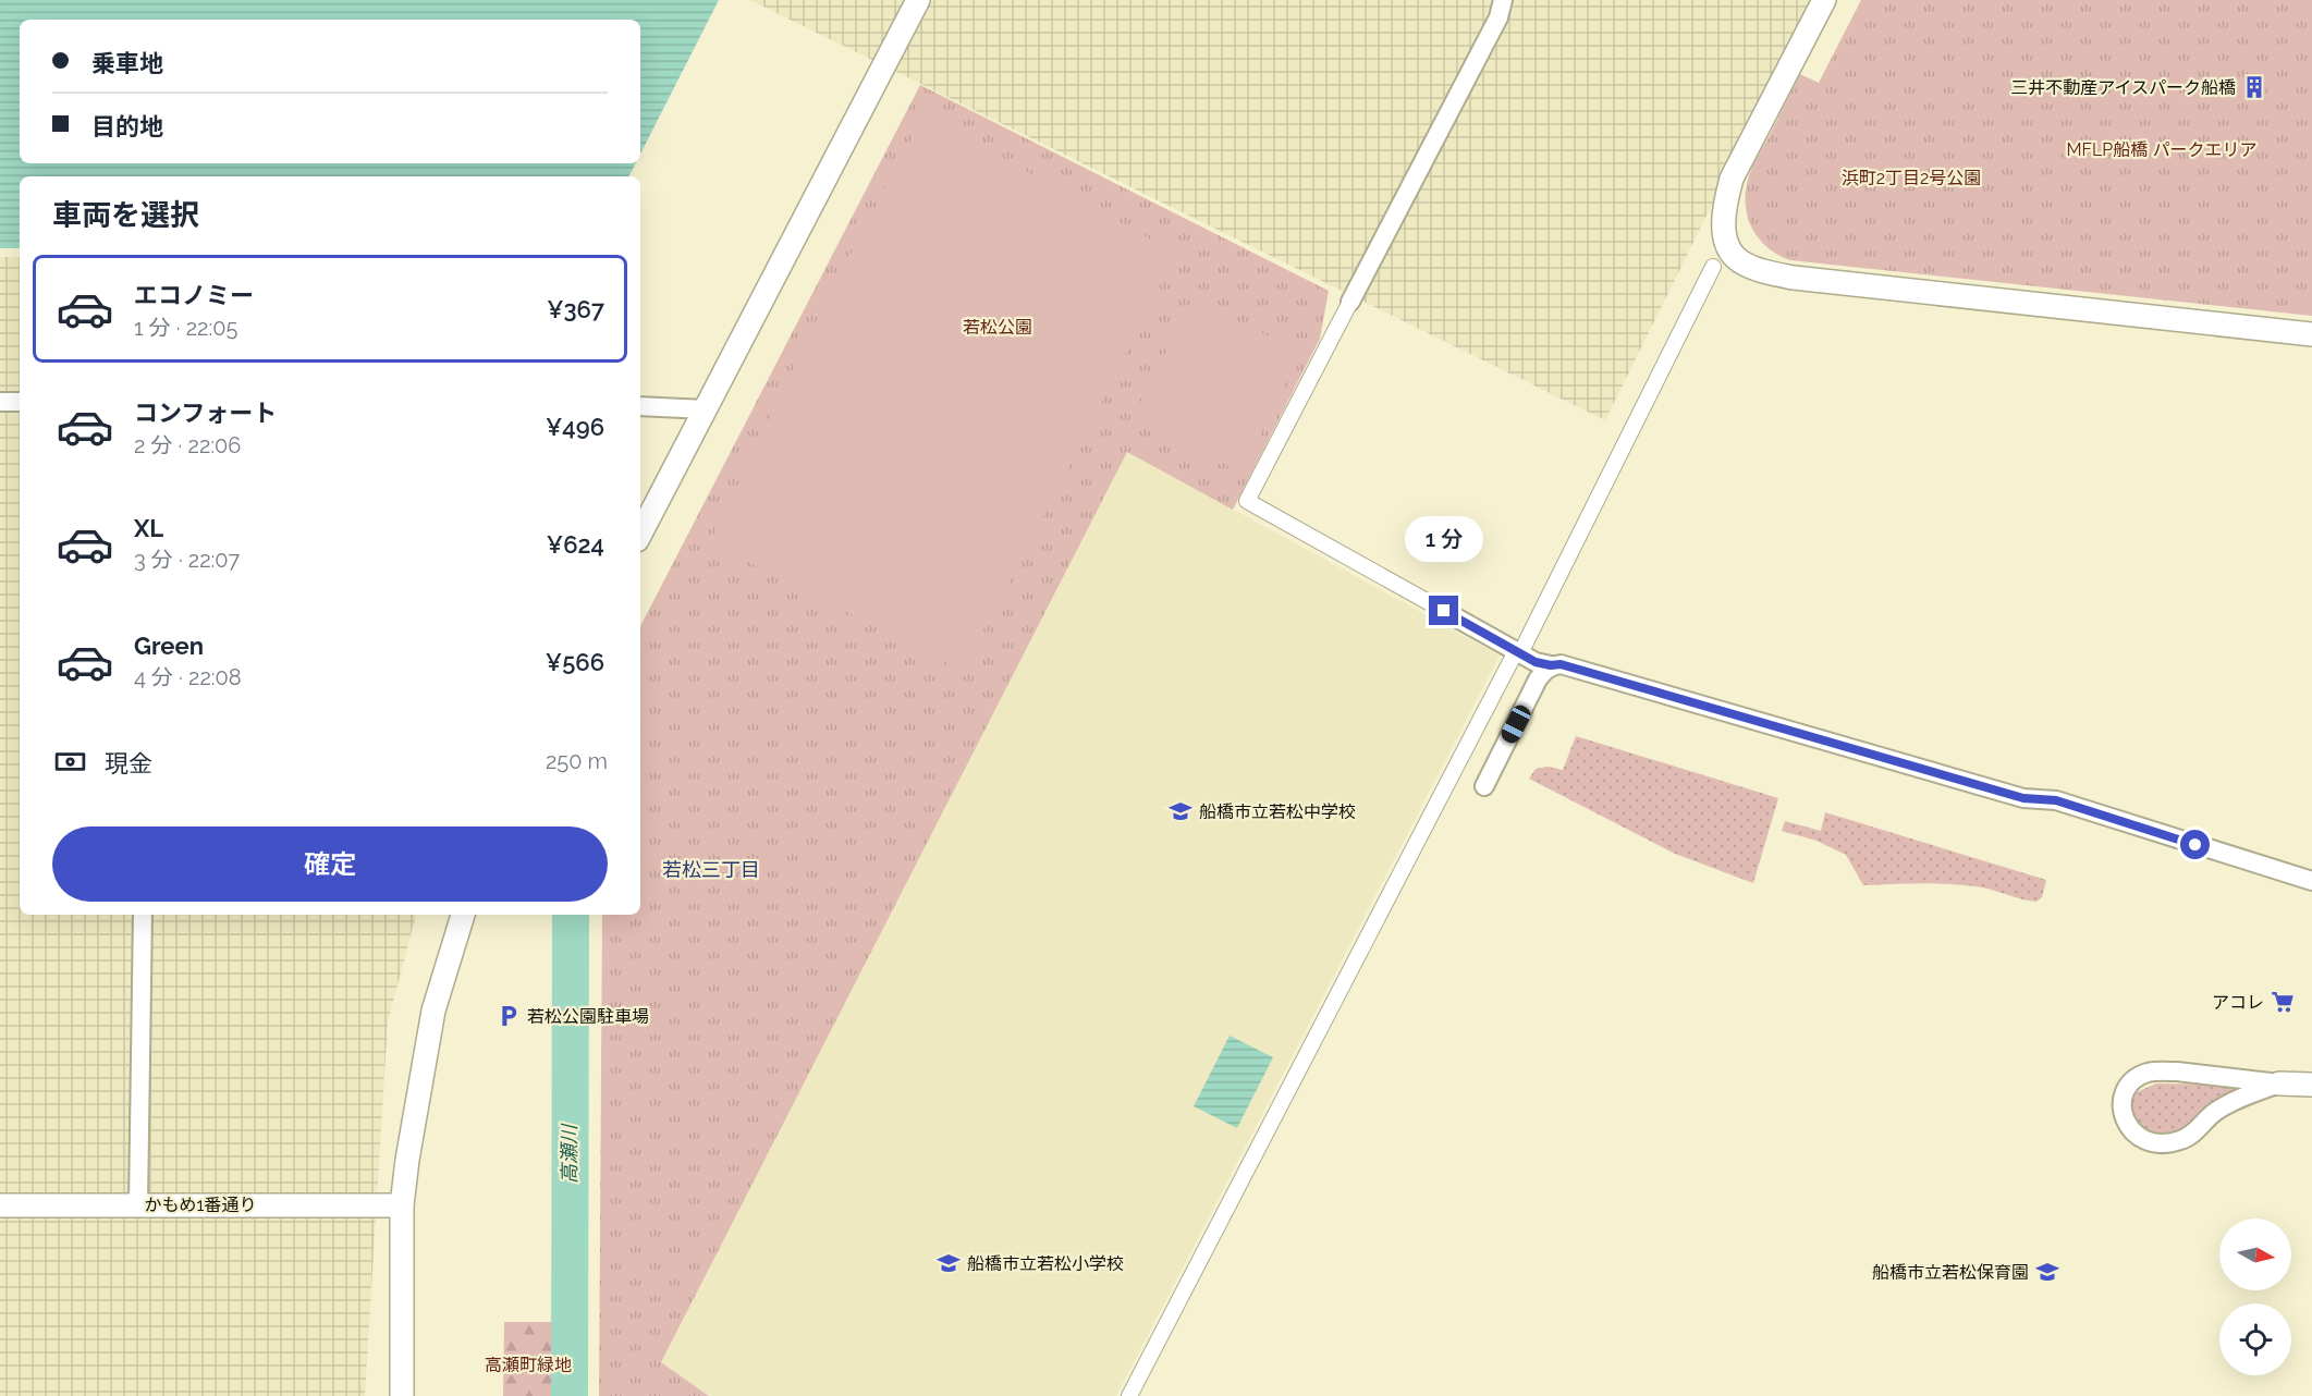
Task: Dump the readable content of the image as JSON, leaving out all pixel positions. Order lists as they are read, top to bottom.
{
  "streets": {
    "street": ["かもめ1番通り"]
  },
  "districts": ["若松三丁目"],
  "water": ["高瀬川"],
  "parks": [
    "MFLP船橋 パークエリア",
    "浜町2丁目2号公園",
    "若松公園",
    "高瀬町緑地"
  ],
  "places": {
    "building": ["三井不動産アイスパーク船橋"],
    "school or university": ["船橋市立若松中学校", "船橋市立若松小学校", "船橋市立若松保育園"],
    "supermarket": ["アコレ"],
    "parking": ["若松公園駐車場"]
  },
  "north": "right",
  "page": {
    "banner": ["乗車地", "目的地"],
    "heading": "車両を選択",
    "list": [
      {
        "name": "エコノミー",
        "note": "1 分 · 22:05",
        "value": "¥367"
      },
      {
        "name": "コンフォート",
        "note": "2 分 · 22:06",
        "value": "¥496"
      },
      {
        "name": "XL",
        "note": "3 分 · 22:07",
        "value": "¥624"
      },
      {
        "name": "Green",
        "note": "4 分 · 22:08",
        "value": "¥566"
      }
    ],
    "bubble": "1 分",
    "pay": ["現金", "250 m"],
    "buttons": "確定"
  }
}
